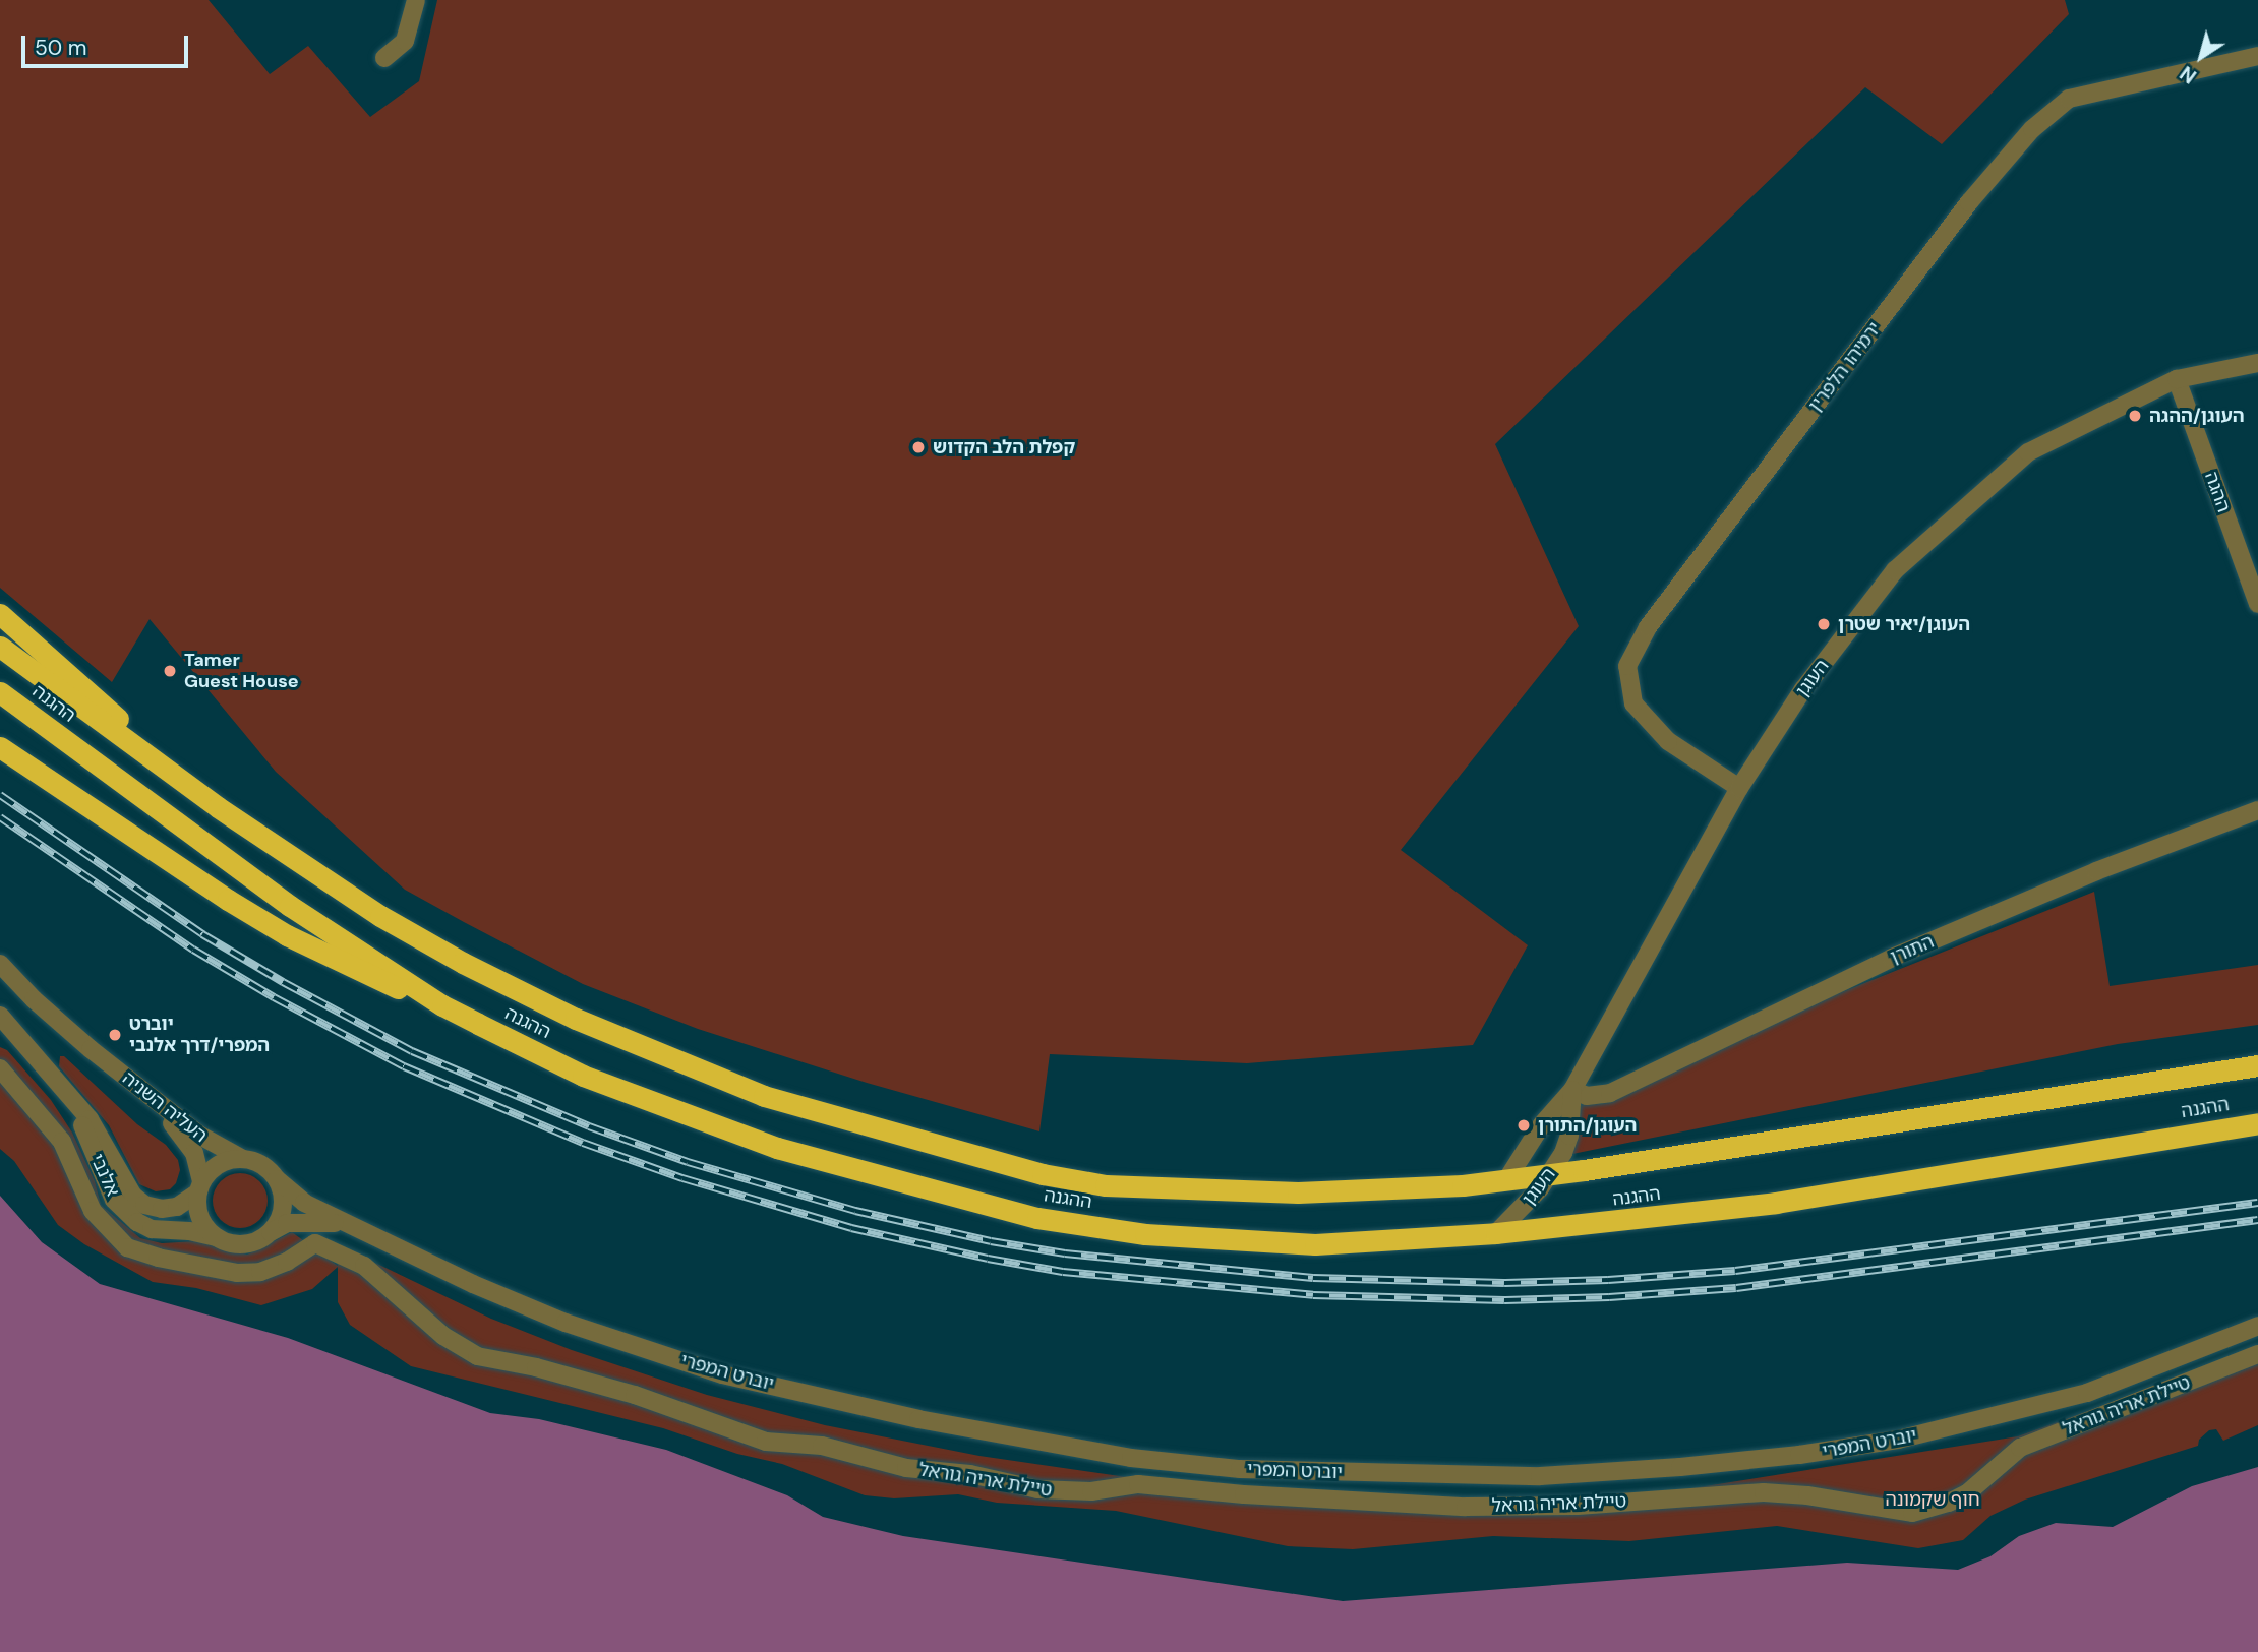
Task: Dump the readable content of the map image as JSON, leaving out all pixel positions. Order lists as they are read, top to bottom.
{
  "streets": {
    "highway": ["ההגנה"],
    "street": [
      "ירמיהו הלפרין",
      "ההגה",
      "העוגן",
      "התורן",
      "העליה השניה",
      "אלנבי",
      "יוברט המפרי",
      "טיילת אריה גוראל"
    ]
  },
  "crossings": [
    ["ירמיהו הלפרין", "העוגן"],
    ["ההגה", "העוגן"],
    ["העוגן", "ההגנה"],
    ["העוגן", "התורן"],
    ["העליה השניה", "אלנבי"],
    ["העליה השניה", "יוברט המפרי"],
    ["אלנבי", "יוברט המפרי"]
  ],
  "parks": ["חוף שקמונה"],
  "places": [
    "העוגן/ההגה",
    "קפלת הלב הקדוש",
    "העוגן/יאיר שטרן",
    "Tamer Guest House",
    "יוברט המפרי/דרך אלנבי",
    "העוגן/התורן"
  ],
  "scale_bar": "50 m",
  "north": "bottom left"
}
